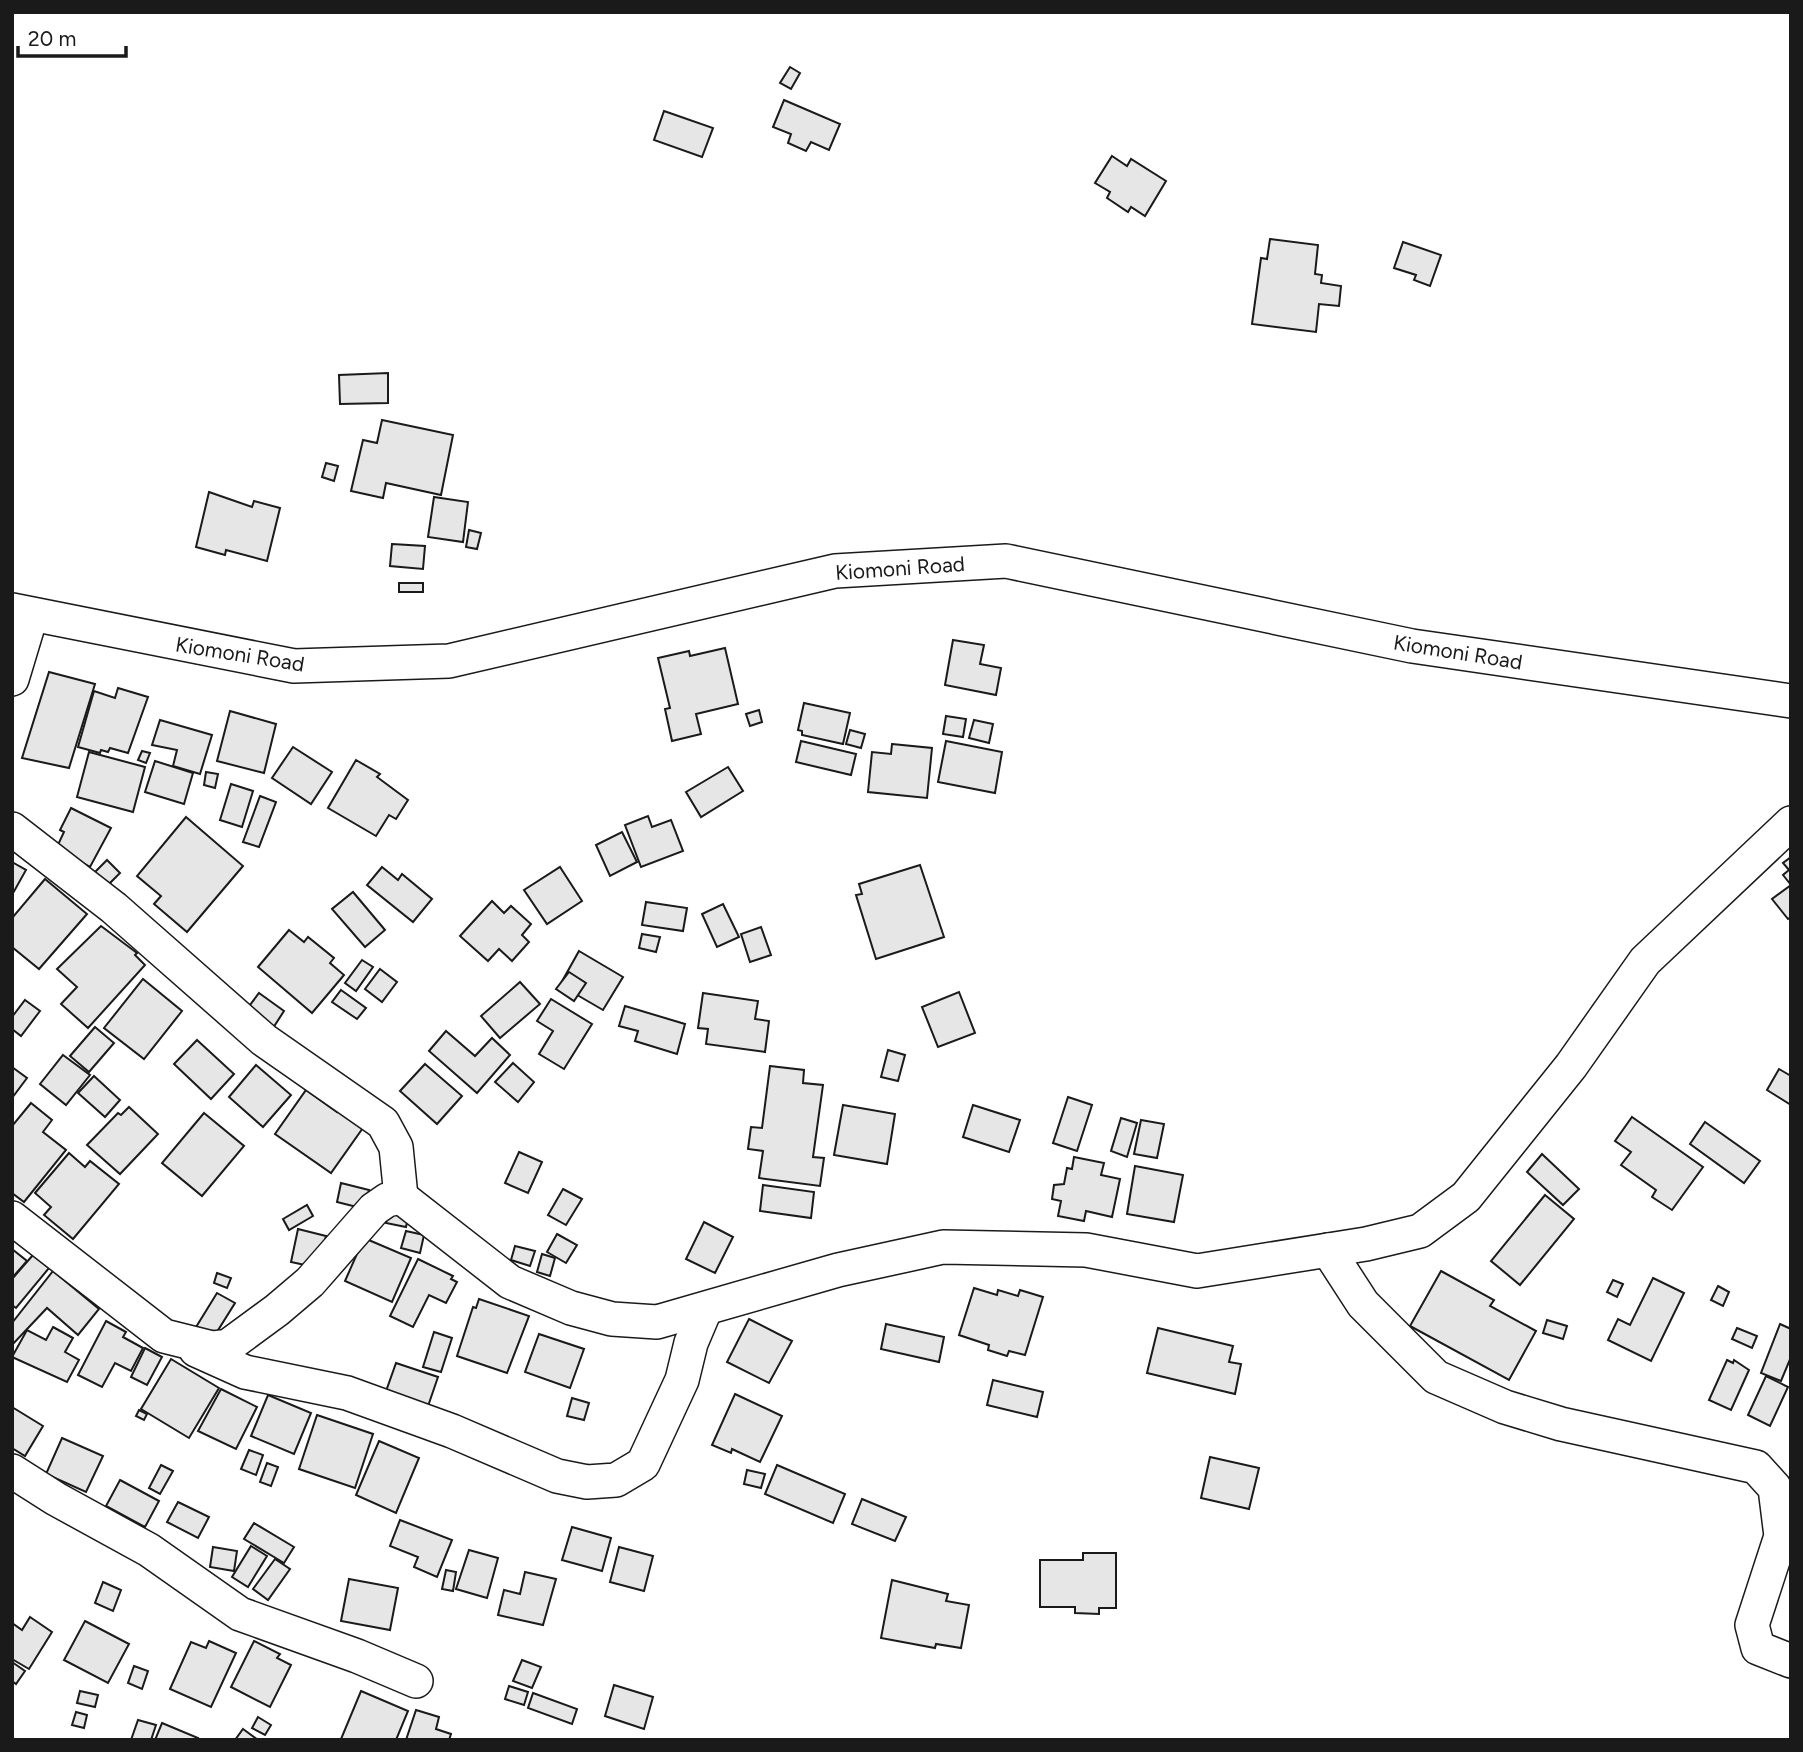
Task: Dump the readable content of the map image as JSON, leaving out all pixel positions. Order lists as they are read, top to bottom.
{
  "streets": {
    "street": ["Kiomoni Road"]
  },
  "scale_bar": "20 m"
}
